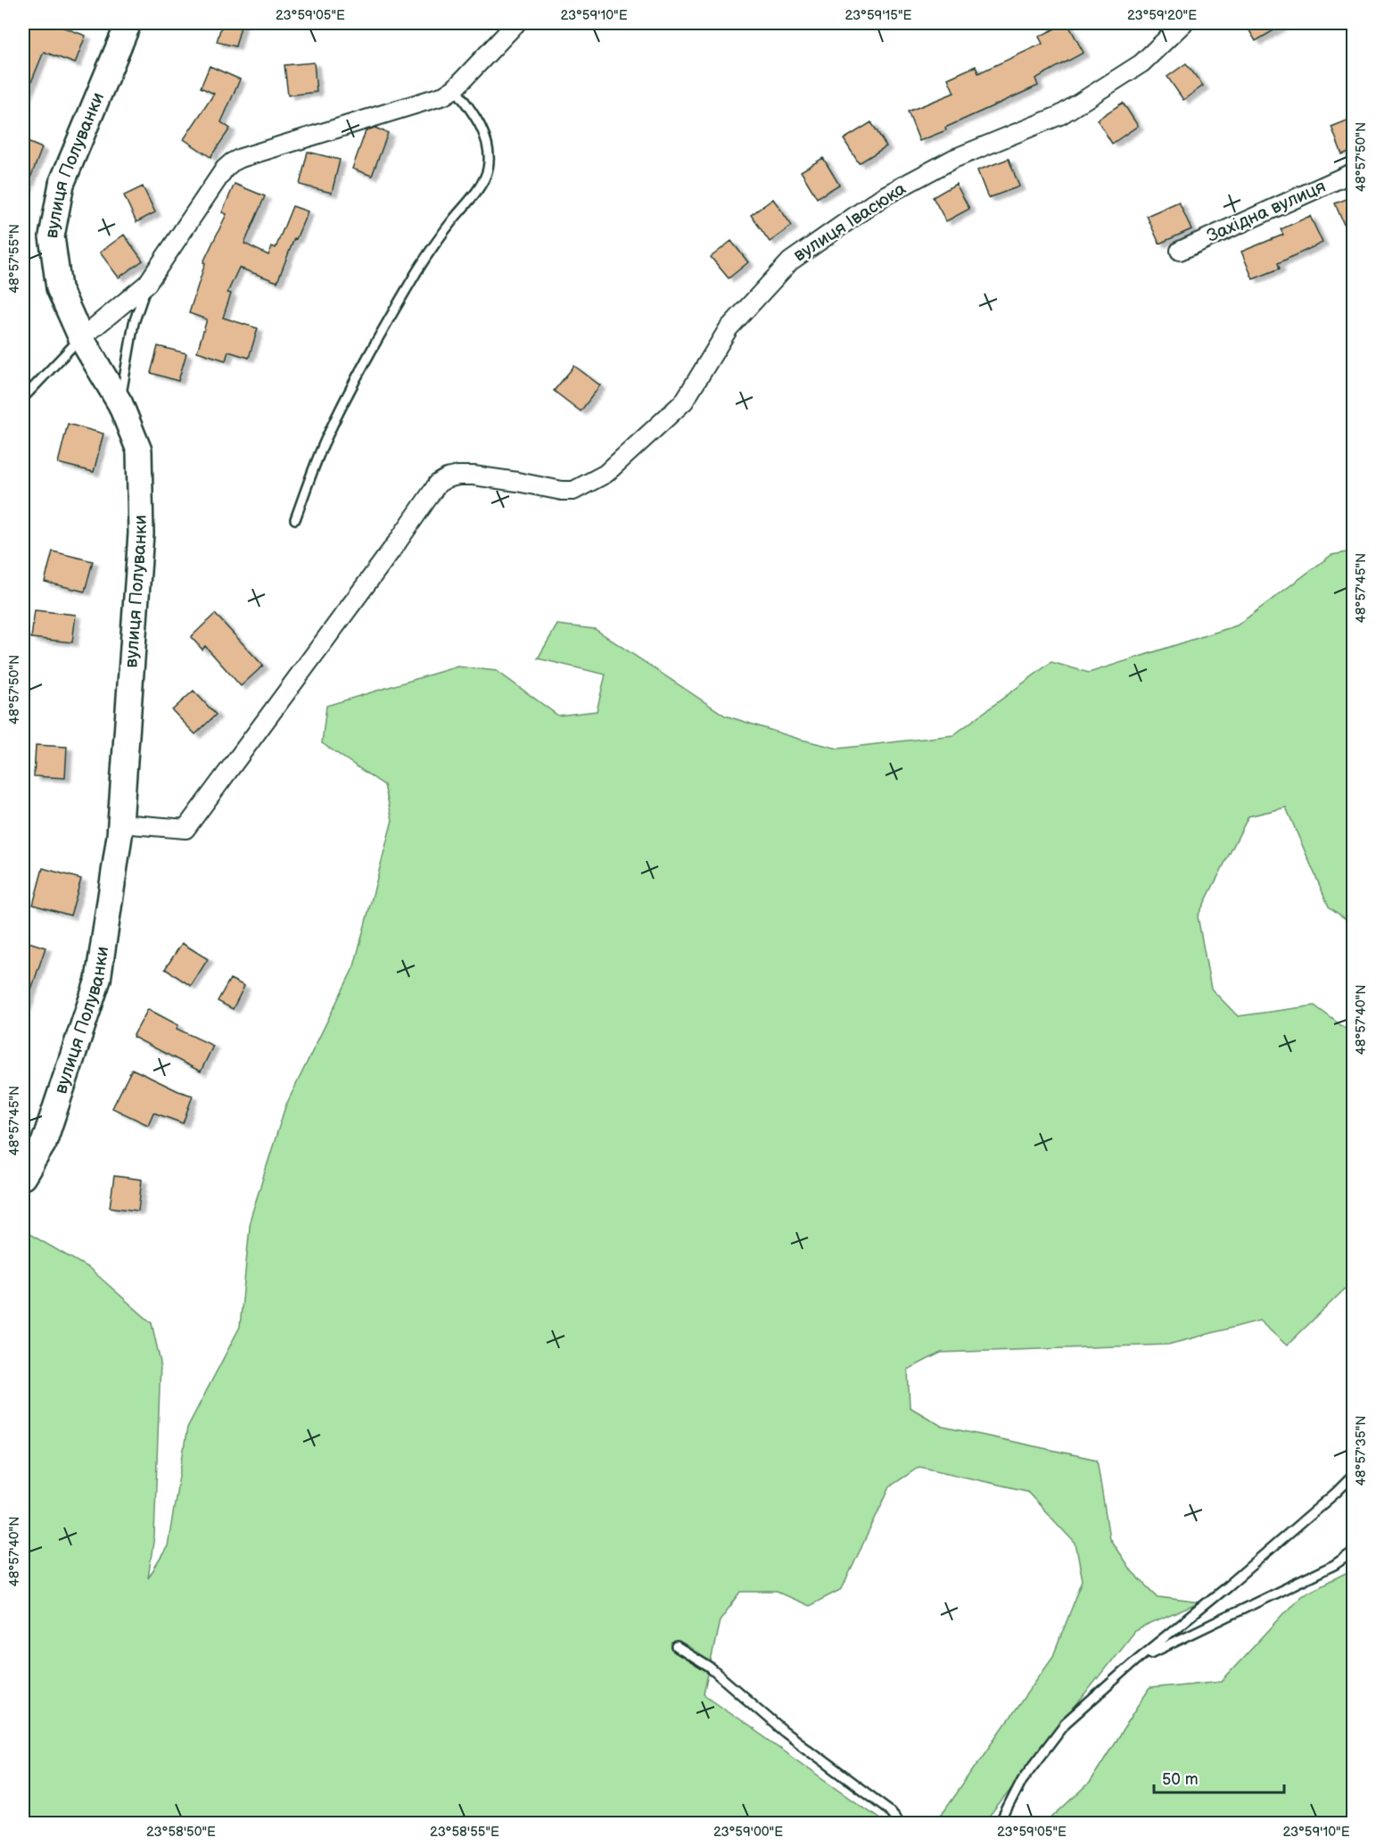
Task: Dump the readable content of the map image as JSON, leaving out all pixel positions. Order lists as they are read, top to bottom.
{
  "streets": {
    "street": ["вулиця Полуванки", "Західна вулиця", "вулиця Івасюка"]
  },
  "crossings": [
    ["вулиця Полуванки", "вулиця Івасюка"]
  ],
  "scale_bar": "50 m",
  "coordinates": [
    "23°59'05\"E",
    "23°59'10\"E",
    "23°59'15\"E",
    "23°59'20\"E",
    "48°57'50\"N",
    "48°57'55\"N",
    "48°57'45\"N",
    "48°57'40\"N",
    "48°57'35\"N",
    "23°58'50\"E",
    "23°58'55\"E",
    "23°59'00\"E"
  ]
}
